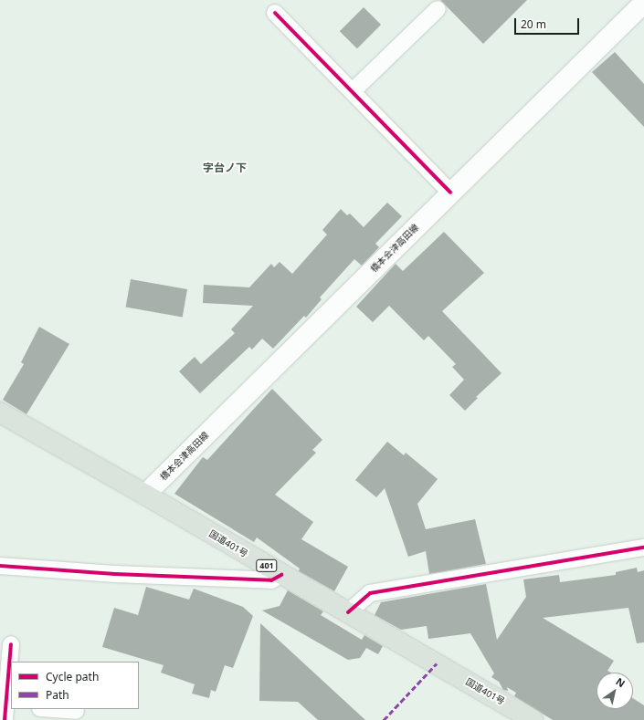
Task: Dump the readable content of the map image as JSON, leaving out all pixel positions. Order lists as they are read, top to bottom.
{
  "streets": {
    "highway": ["国道401号", "401"],
    "main road": ["橋本会津高田線"]
  },
  "crossings": [
    ["橋本会津高田線", "国道401号"]
  ],
  "districts": ["字台ノ下"],
  "legend": ["Cycle path", "Path"],
  "scale_bar": "20 m",
  "north": "top right"
}
